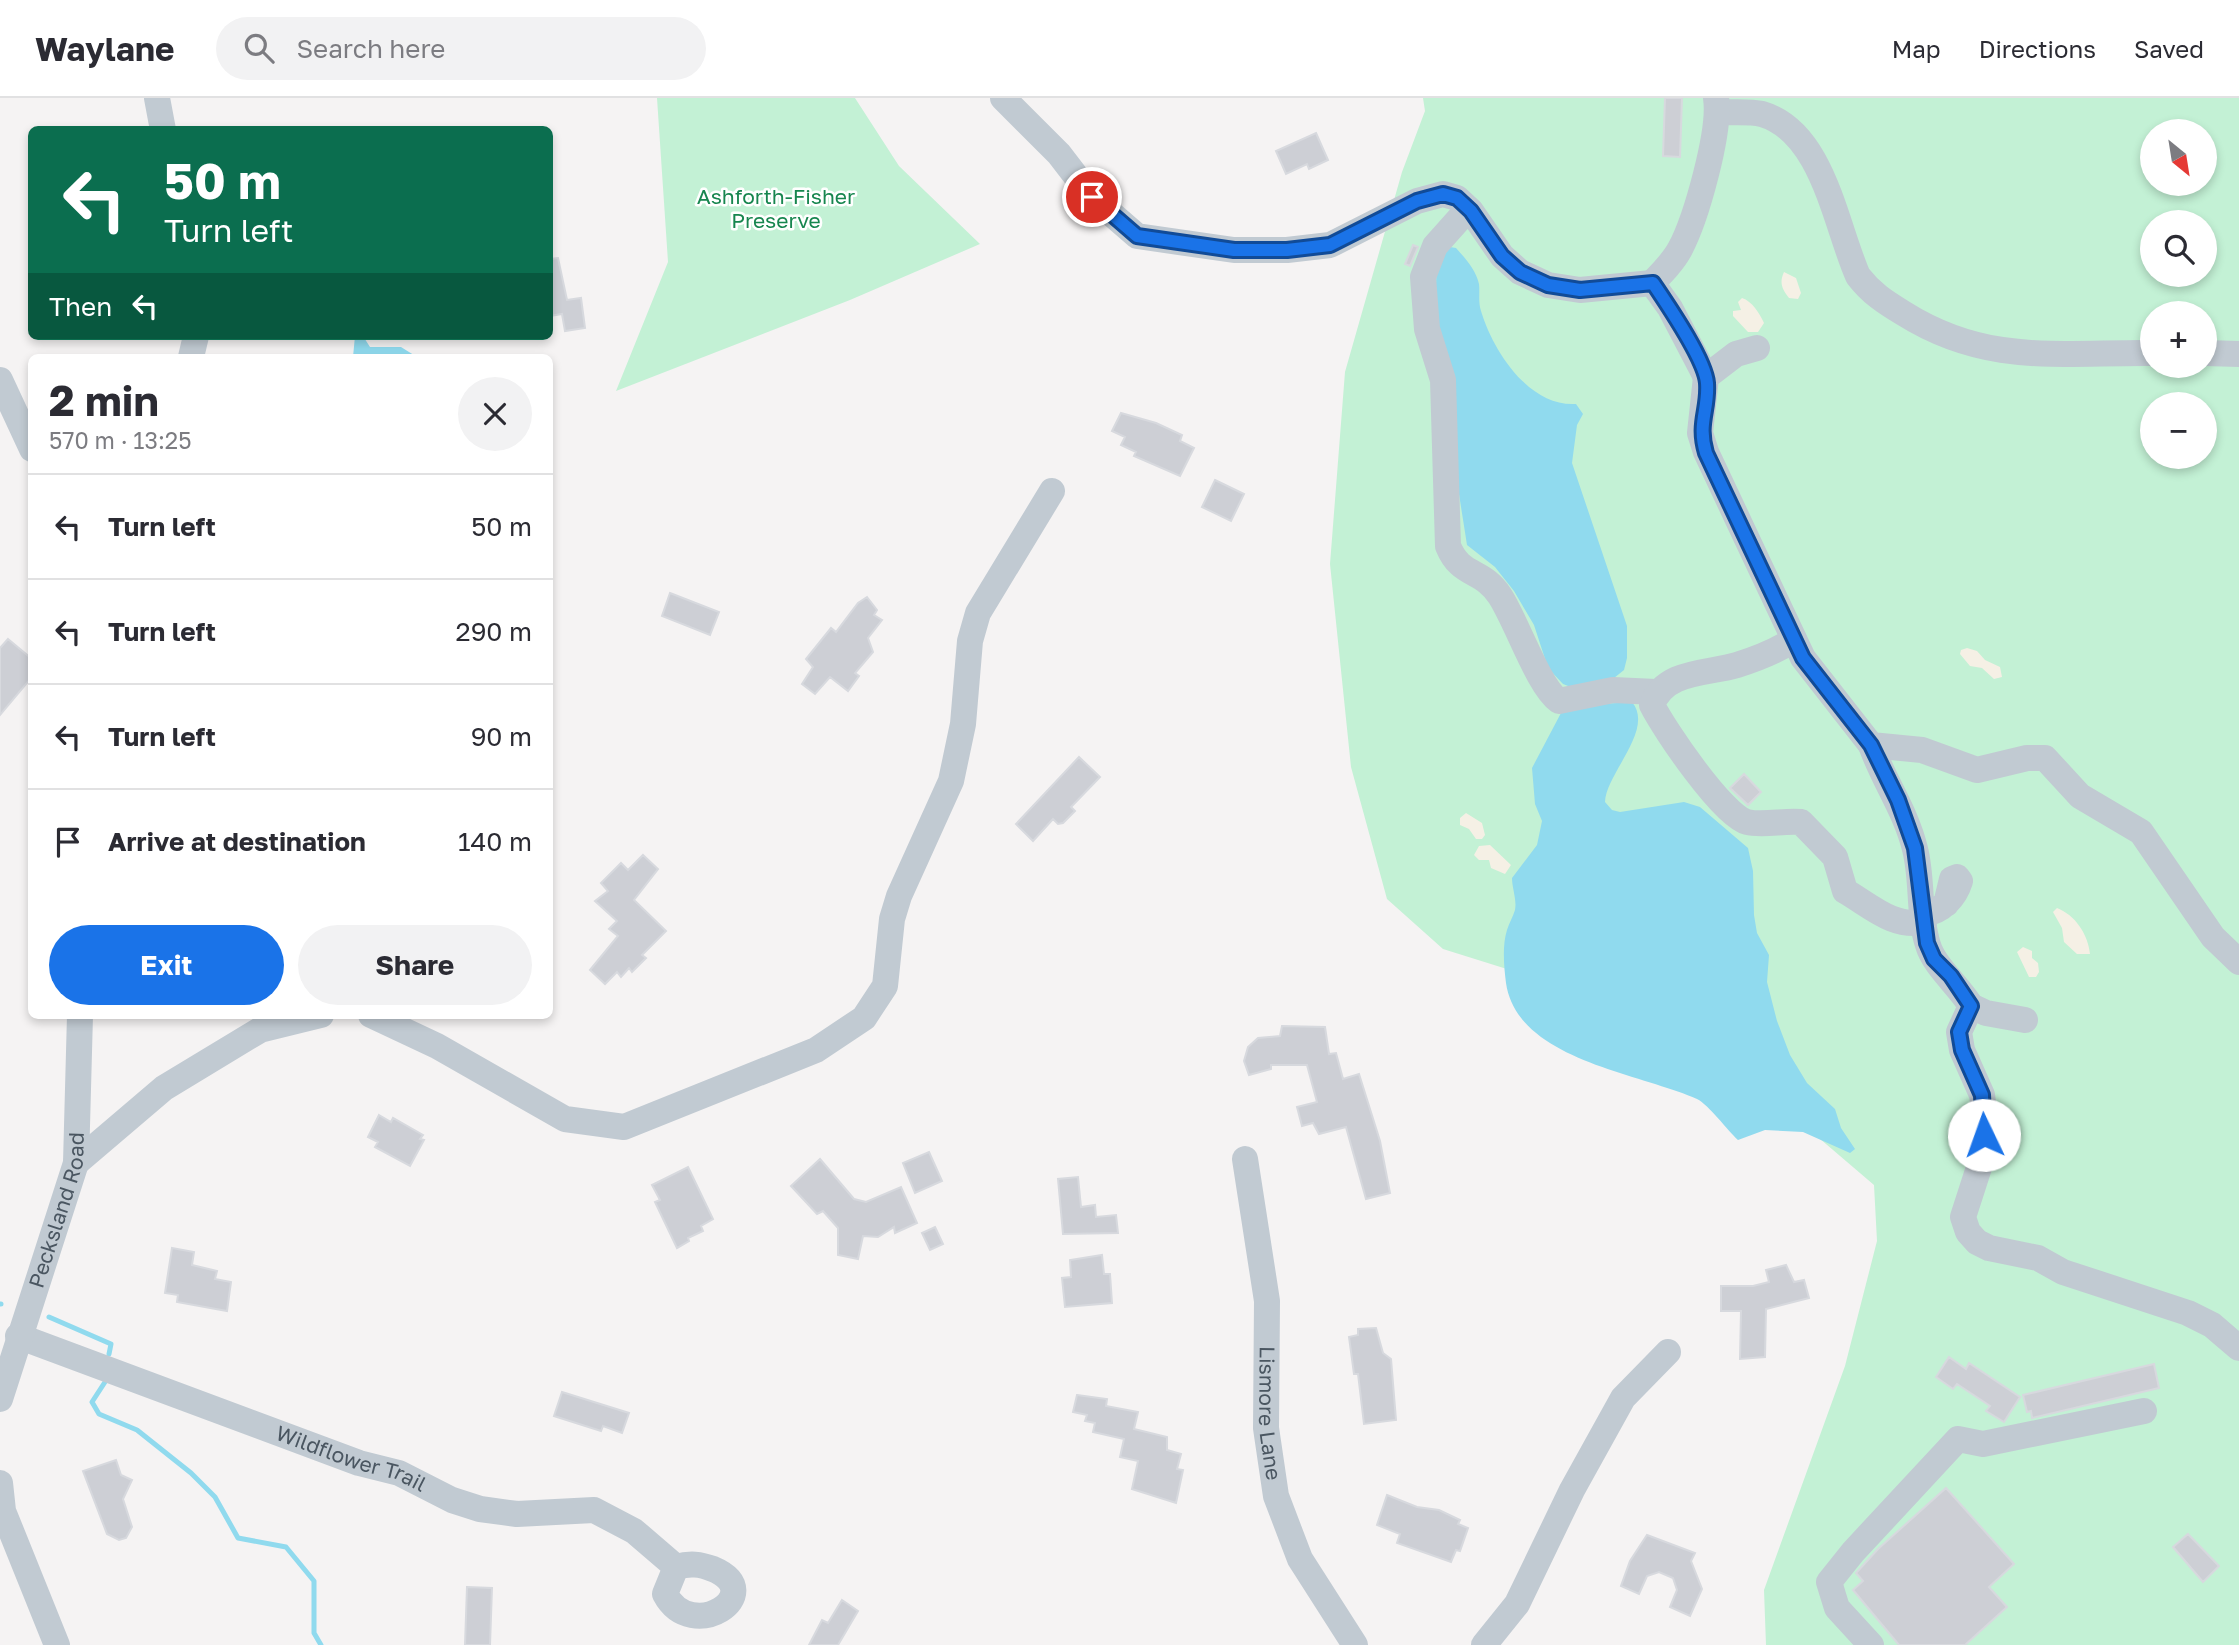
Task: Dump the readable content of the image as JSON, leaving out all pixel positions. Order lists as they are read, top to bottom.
{
  "streets": {
    "street": ["Pecksland Road", "Lismore Lane", "Wildflower Trail"]
  },
  "crossings": [
    ["Pecksland Road", "Wildflower Trail"]
  ],
  "parks": ["Ashforth-Fisher Preserve"],
  "north": "bottom right",
  "page": {
    "header": "Waylane",
    "search": "Search here",
    "nav": ["Map", "Directions", "Saved"],
    "map_buttons": ["+", "−"],
    "turn": ["50 m", "Turn left"],
    "then": "Then",
    "heading": ["2 min", "570 m · 13:25"],
    "list": [
      {
        "name": "Turn left",
        "value": "50 m"
      },
      {
        "name": "Turn left",
        "value": "290 m"
      },
      {
        "name": "Turn left",
        "value": "90 m"
      },
      {
        "name": "Arrive at destination",
        "value": "140 m"
      }
    ],
    "buttons": ["Exit", "Share"]
  }
}
